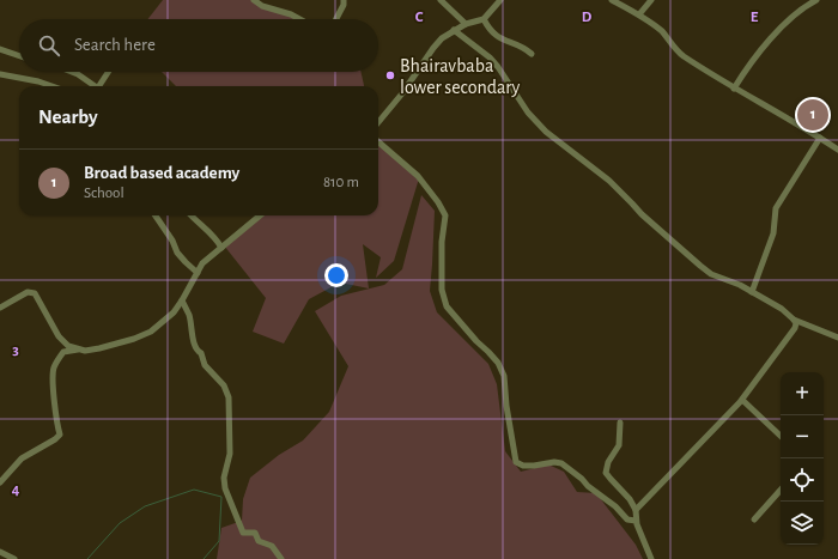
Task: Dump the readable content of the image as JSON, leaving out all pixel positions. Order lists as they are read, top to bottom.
{
  "places": ["Bhairavbaba lower secondary"],
  "page": {
    "search": "Search here",
    "heading": "Nearby",
    "pins": "1",
    "list": [
      {
        "mark": "1",
        "name": "Broad based academy",
        "note": "School",
        "value": "810 m"
      }
    ],
    "map_buttons": ["+", "−"]
  },
  "grid": {
    "columns": ["C", "D", "E"],
    "rows": ["3", "4"]
  }
}
